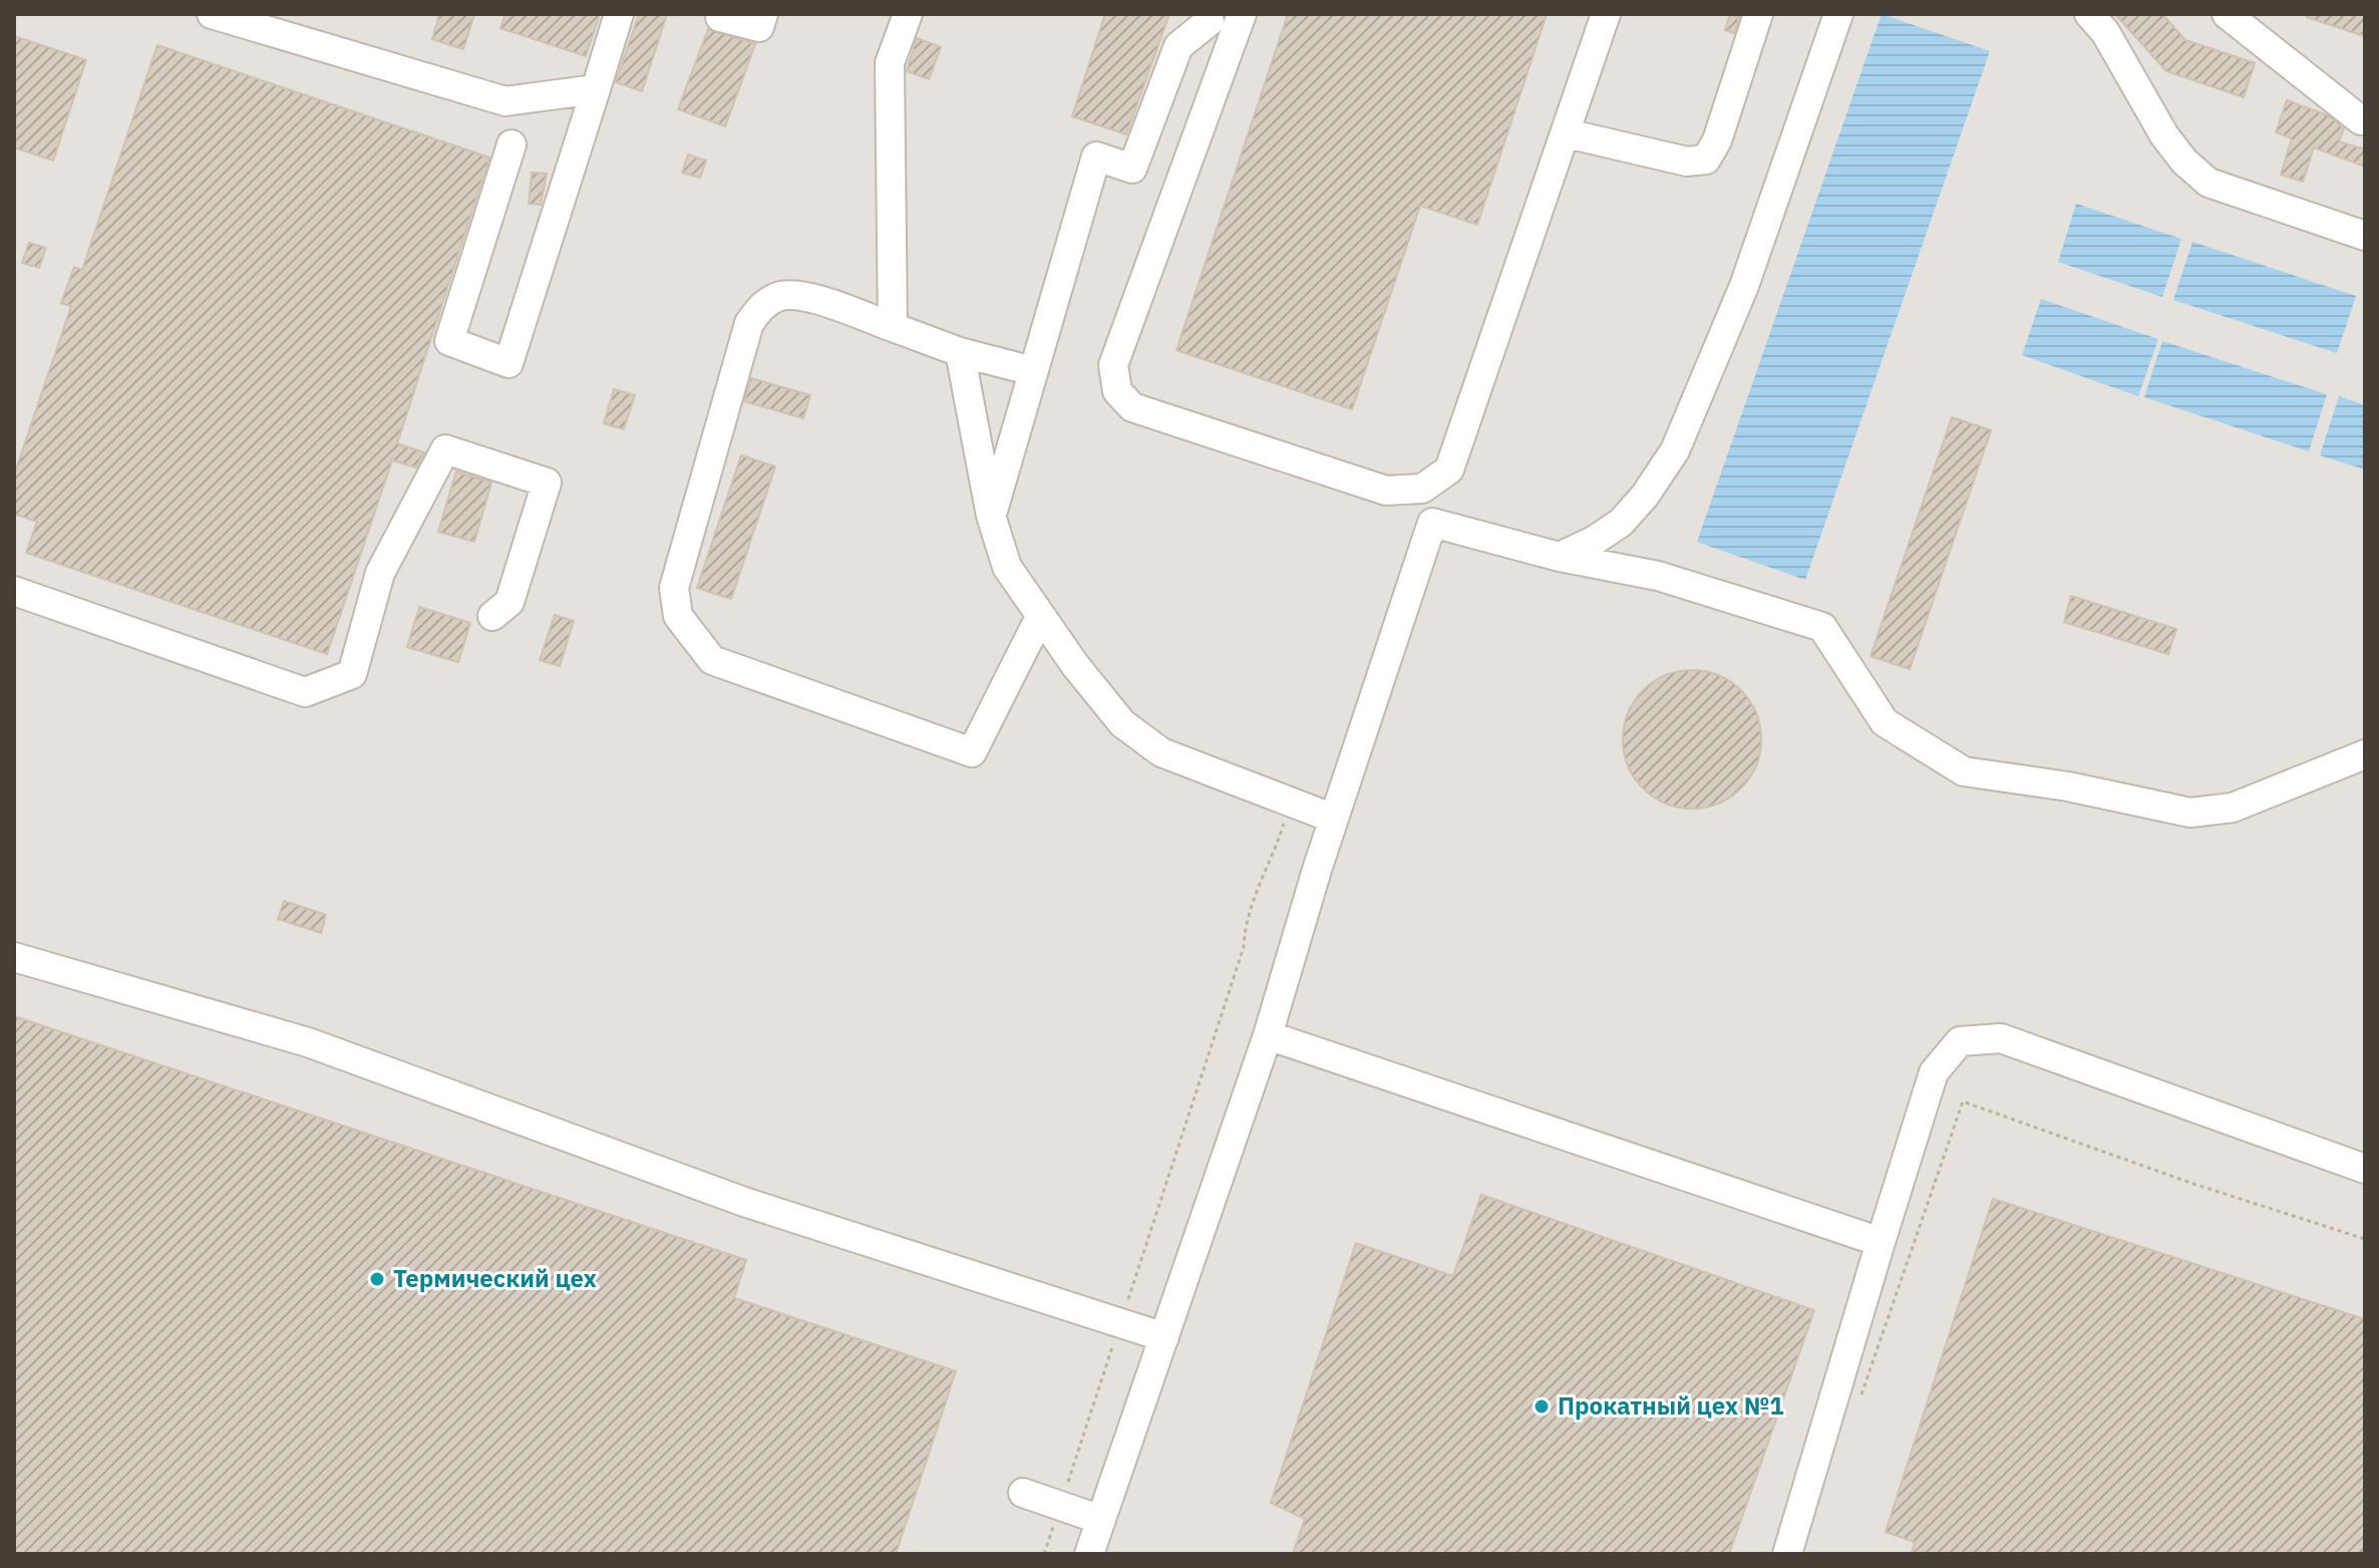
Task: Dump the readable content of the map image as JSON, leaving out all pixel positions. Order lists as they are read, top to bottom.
{
  "places": ["Термический цех", "Прокатный цех №1"]
}
